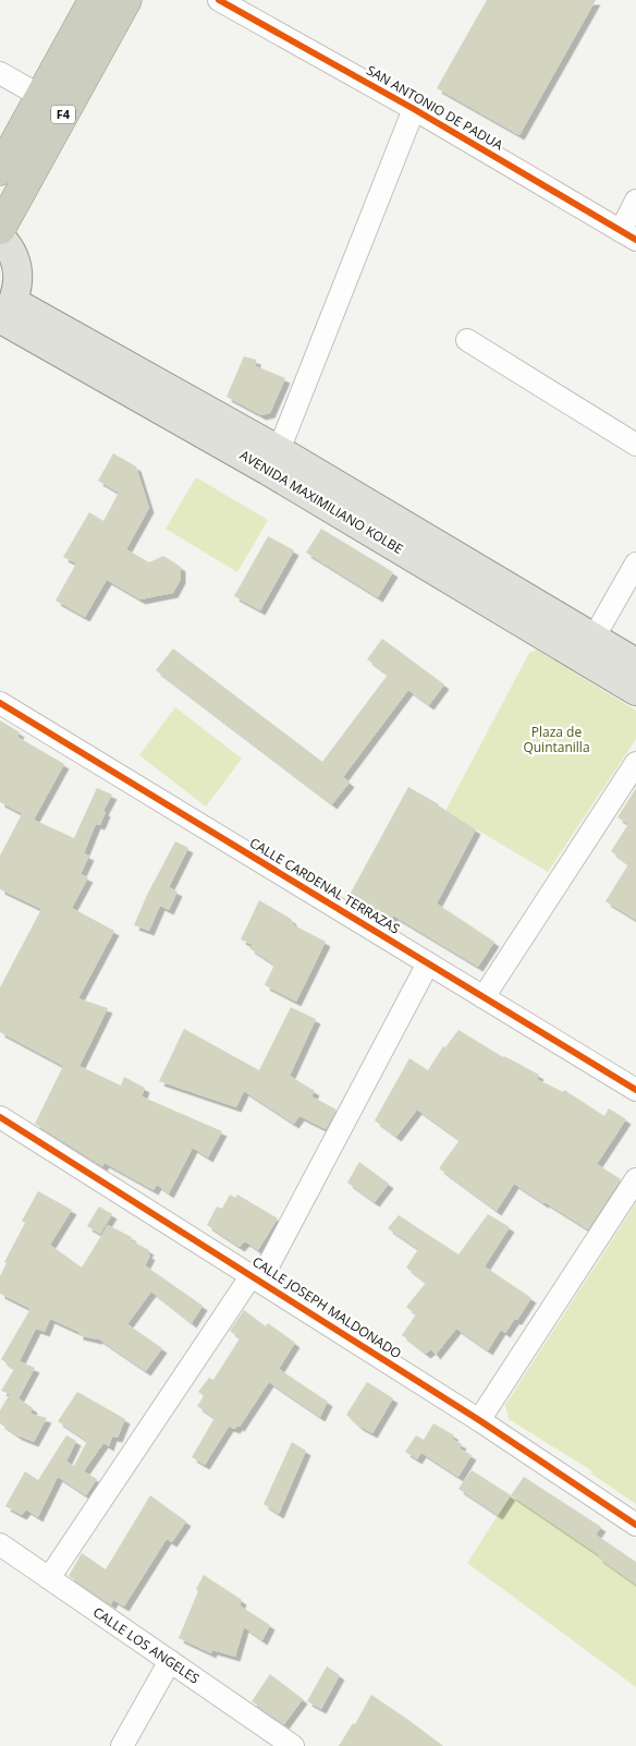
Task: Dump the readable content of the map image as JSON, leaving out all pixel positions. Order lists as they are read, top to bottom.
{
  "streets": {
    "highway": ["F4"],
    "main road": ["AVENIDA MAXIMILIANO KOLBE"],
    "street": [
      "SAN ANTONIO DE PADUA",
      "CALLE CARDENAL TERRAZAS",
      "CALLE JOSEPH MALDONADO",
      "CALLE LOS ANGELES"
    ]
  },
  "parks": ["Plaza de Quintanilla"]
}
